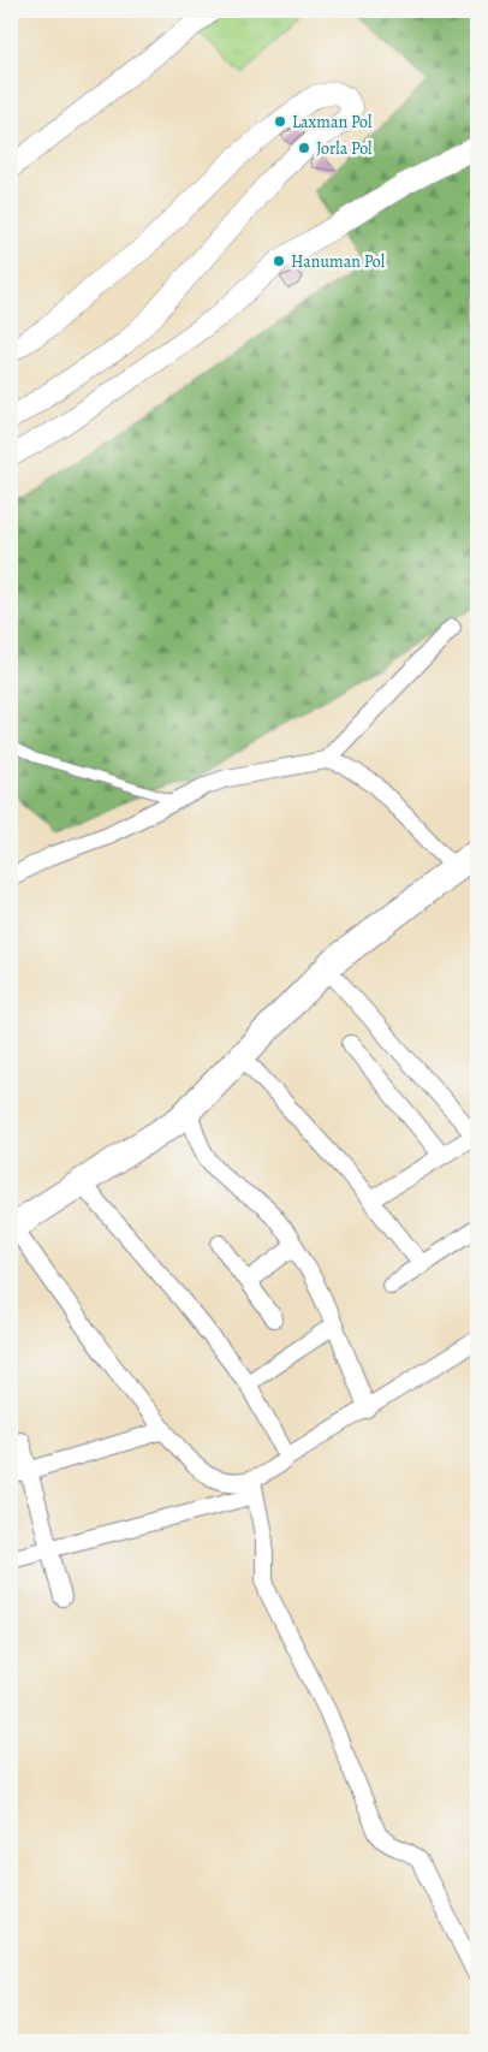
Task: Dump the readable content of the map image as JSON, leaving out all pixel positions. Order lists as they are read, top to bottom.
{
  "places": ["Laxman Pol", "Jorla Pol", "Hanuman Pol"]
}
